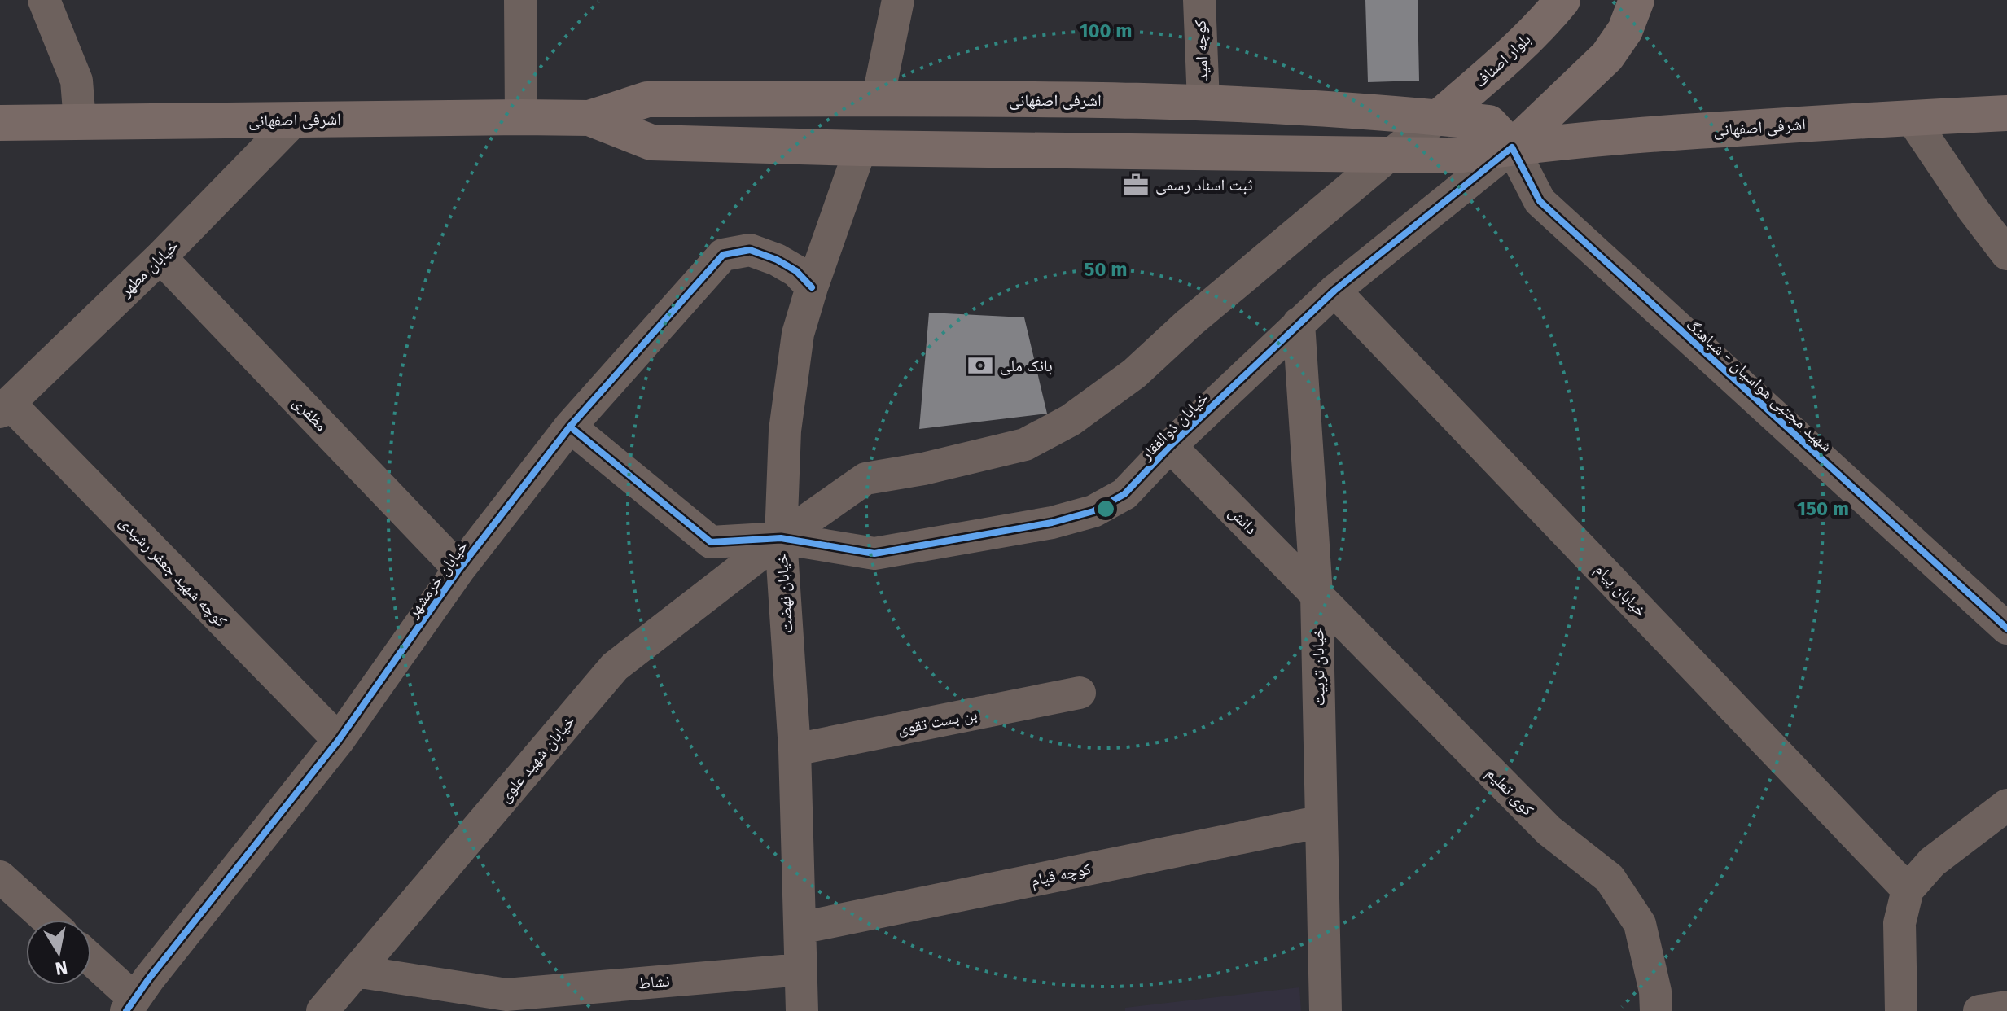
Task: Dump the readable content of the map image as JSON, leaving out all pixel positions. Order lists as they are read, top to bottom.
{
  "streets": {
    "main road": ["بلوار اصناف", "اشرفی اصفهانی"],
    "street": [
      "کوچه امید",
      "خیابان مطهر",
      "شهید مجتبی هواسیان - شباهنگ",
      "مظفری",
      "خیابان ذوالفقار",
      "دانش",
      "کوچه شهید جعفر رشیدی",
      "خیابان خرمشهر",
      "خیابان پیام",
      "خیابان نهضت",
      "خیابان تربیت",
      "بن بست تقوی",
      "خیابان شهید علوی",
      "کوی تعلیم",
      "کوچه قیام",
      "نشاط"
    ]
  },
  "crossings": [
    ["کوچه امید", "اشرفی اصفهانی"],
    ["بلوار اصناف", "اشرفی اصفهانی"],
    ["اشرفی اصفهانی", "خیابان مطهر"],
    ["اشرفی اصفهانی", "شهید مجتبی هواسیان - شباهنگ"],
    ["اشرفی اصفهانی", "خیابان ذوالفقار"],
    ["اشرفی اصفهانی", "خیابان نهضت"],
    ["خیابان مطهر", "مظفری"],
    ["خیابان مطهر", "کوچه شهید جعفر رشیدی"],
    ["شهید مجتبی هواسیان - شباهنگ", "خیابان ذوالفقار"],
    ["مظفری", "خیابان خرمشهر"],
    ["خیابان ذوالفقار", "دانش"],
    ["خیابان ذوالفقار", "خیابان خرمشهر"],
    ["خیابان ذوالفقار", "خیابان پیام"],
    ["خیابان ذوالفقار", "خیابان نهضت"],
    ["خیابان ذوالفقار", "خیابان تربیت"],
    ["خیابان ذوالفقار", "خیابان شهید علوی"],
    ["دانش", "خیابان تربیت"],
    ["دانش", "کوی تعلیم"],
    ["کوچه شهید جعفر رشیدی", "خیابان خرمشهر"],
    ["خیابان خرمشهر", "خیابان نهضت"],
    ["خیابان نهضت", "بن بست تقوی"],
    ["خیابان نهضت", "خیابان شهید علوی"],
    ["خیابان نهضت", "کوچه قیام"],
    ["خیابان نهضت", "نشاط"],
    ["خیابان تربیت", "کوی تعلیم"],
    ["خیابان تربیت", "کوچه قیام"],
    ["خیابان شهید علوی", "نشاط"]
  ],
  "places": {
    "office": ["ثبت اسناد رسمی"],
    "bank": ["بانک ملی"]
  },
  "north": "bottom",
  "rings": ["100 m", "50 m", "150 m"]
}
